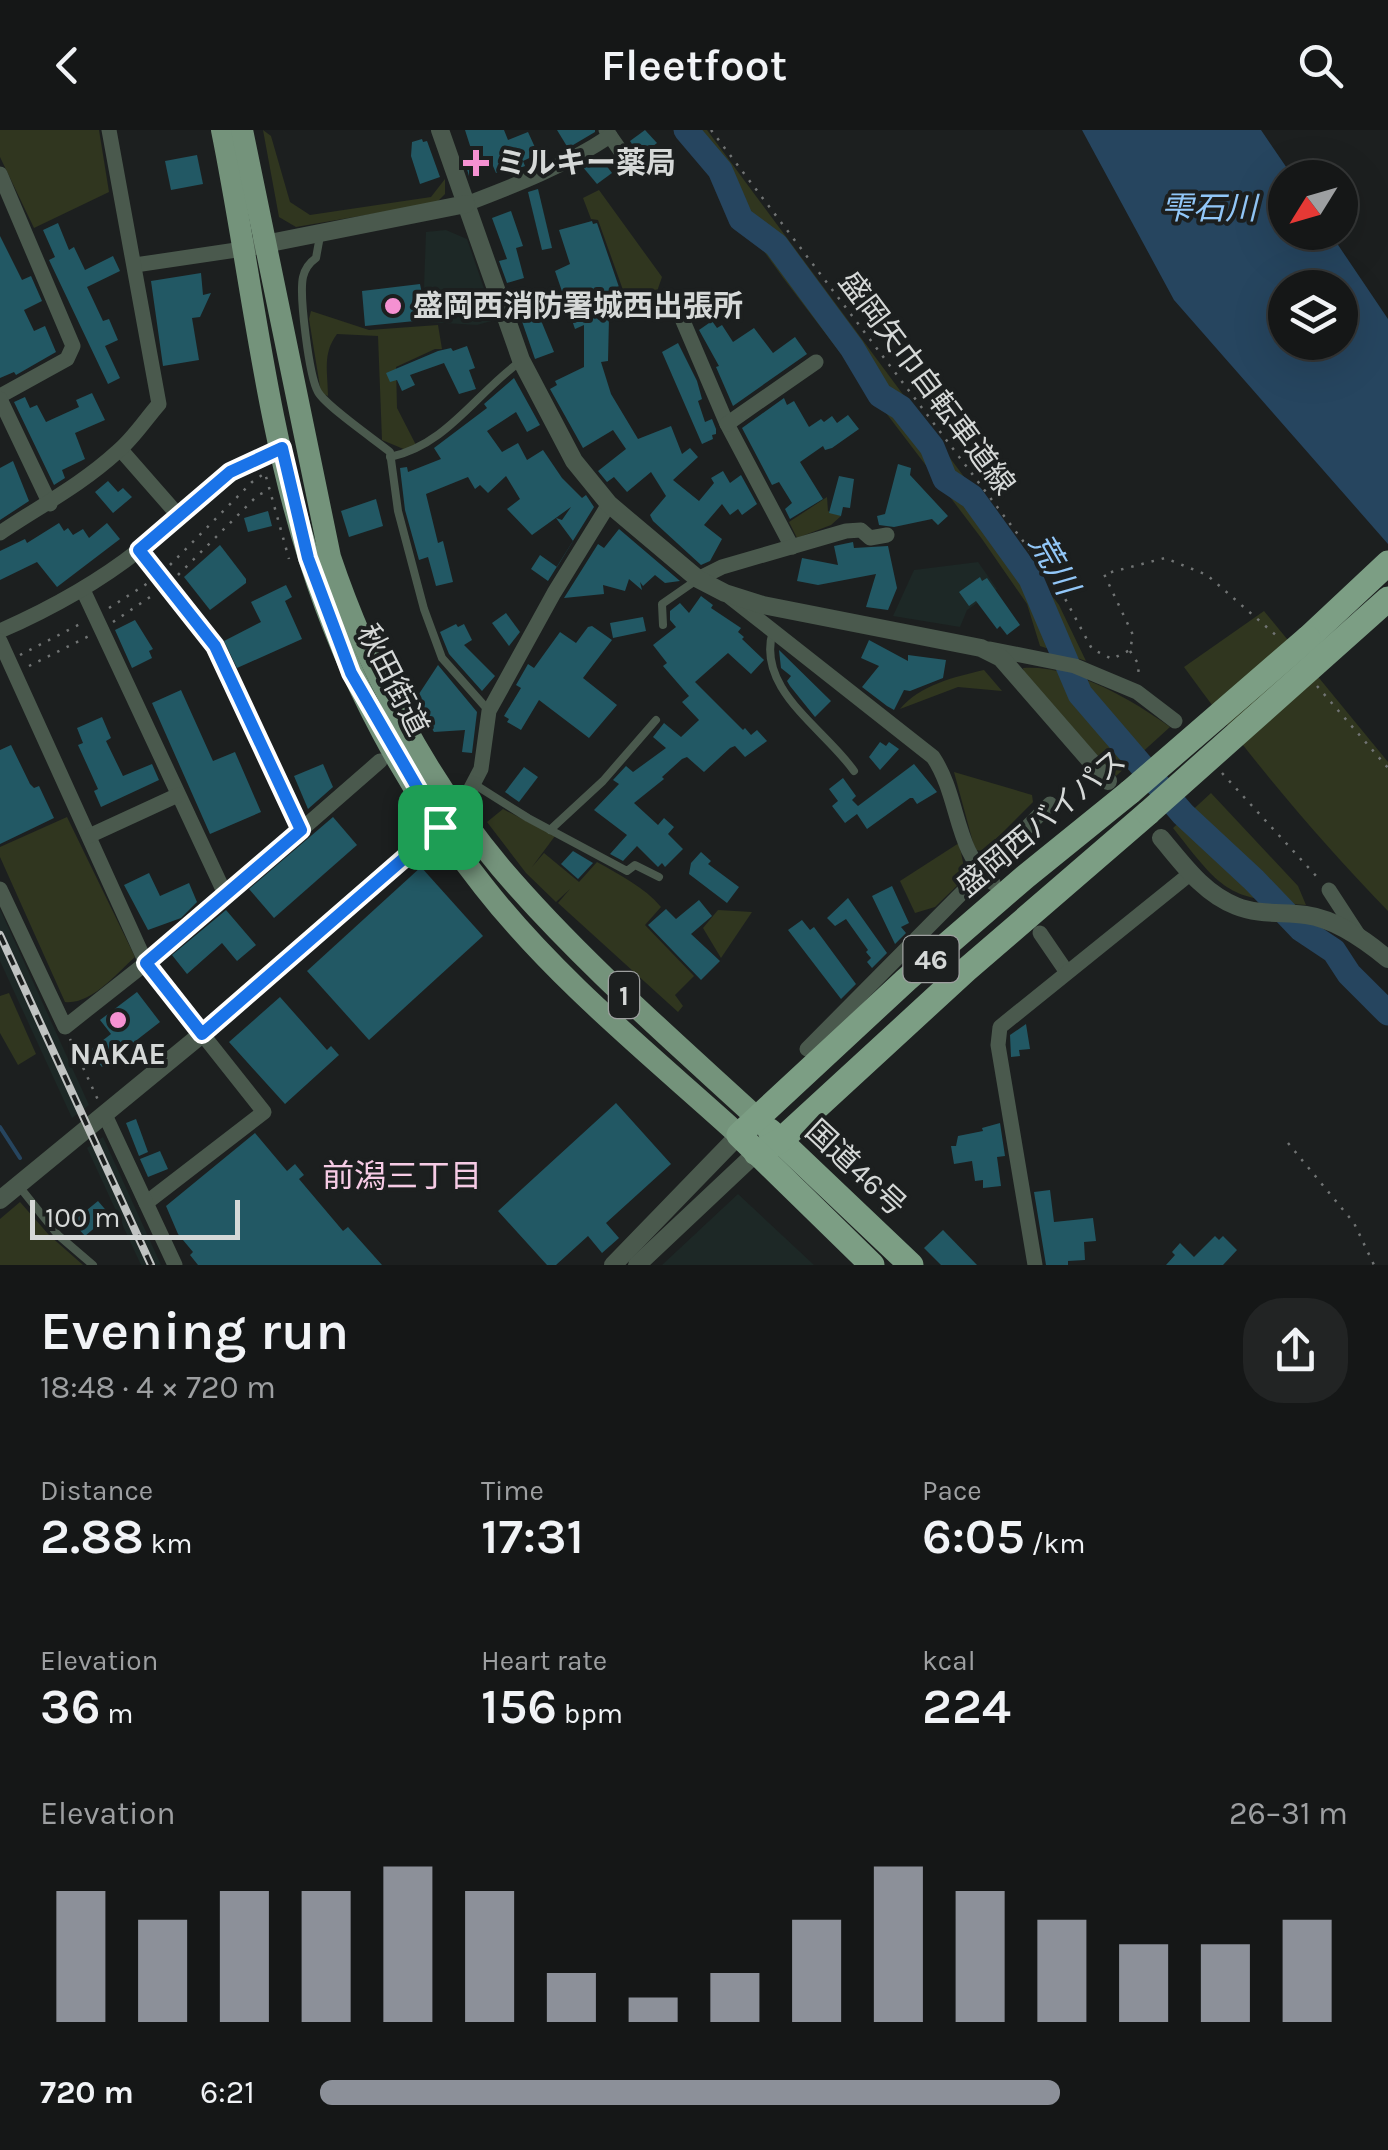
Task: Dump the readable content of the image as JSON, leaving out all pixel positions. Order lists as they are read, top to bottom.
{
  "streets": {
    "highway": ["盛岡西バイパス", "46", "国道46号"],
    "main road": ["秋田街道", "1"],
    "path": ["盛岡矢巾自転車道線"]
  },
  "crossings": [
    ["秋田街道", "盛岡西バイパス"],
    ["秋田街道", "国道46号"],
    ["盛岡西バイパス", "国道46号"]
  ],
  "districts": ["前潟三丁目"],
  "water": ["雫石川", "荒川"],
  "places": {
    "health": ["ミルキー薬局"],
    "other": ["盛岡西消防署城西出張所", "NAKAE"]
  },
  "scale_bar": "100 m",
  "north": "bottom left",
  "page": {
    "header": "Fleetfoot",
    "scale": "100 m",
    "heading": ["Evening run", "18:48 · 4 × 720 m"],
    "stats": [
      ["Distance", "2.88 km"],
      ["Time", "17:31"],
      ["Pace", "6:05 /km"],
      ["Elevation", "36 m"],
      ["Heart rate", "156 bpm"],
      ["kcal", "224"]
    ],
    "chart": ["Elevation", "26–31 m"],
    "list": [
      {
        "name": "720 m",
        "note": "6:21"
      }
    ]
  }
}
